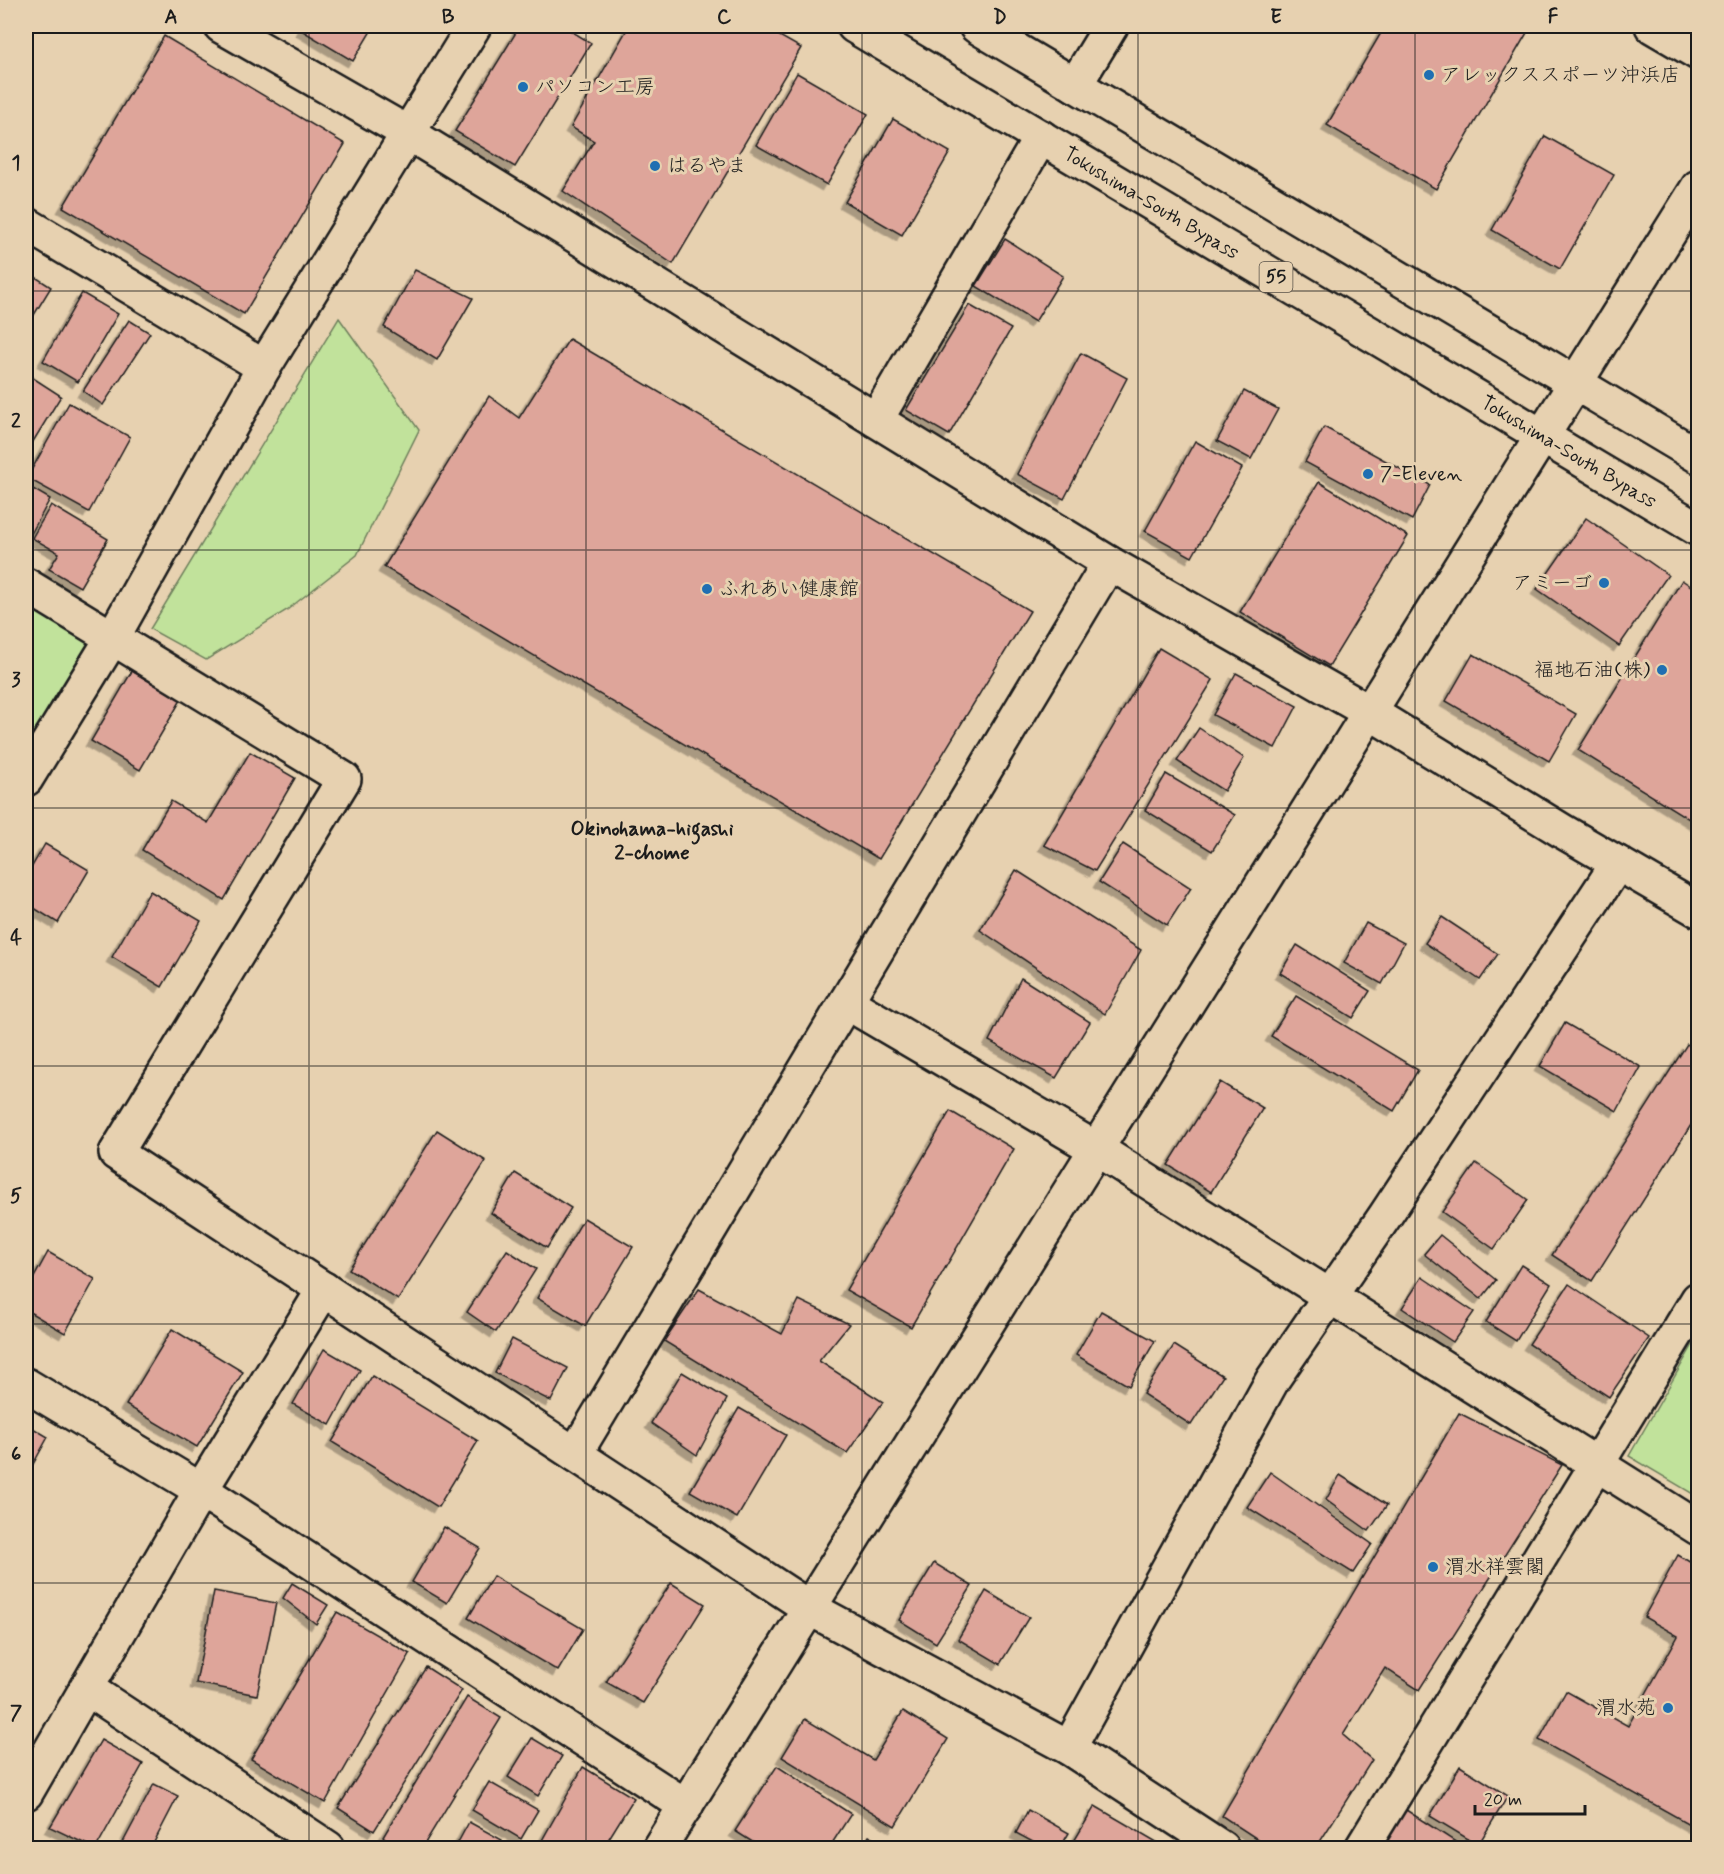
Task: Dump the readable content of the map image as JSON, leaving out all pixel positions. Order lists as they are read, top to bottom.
{
  "streets": {
    "main road": ["Tokushima-South Bypass", "55"]
  },
  "districts": ["Okinohama-higashi 2-chome"],
  "places": [
    "アレックススポーツ沖浜店",
    "パソコン工房",
    "はるやま",
    "7-Eleven",
    "アミーゴ",
    "ふれあい健康館",
    "福地石油(株)",
    "渭水祥雲閣",
    "渭水苑"
  ],
  "scale_bar": "20 m",
  "grid": {
    "columns": [
      "A",
      "B",
      "C",
      "D",
      "E",
      "F"
    ],
    "rows": [
      "1",
      "2",
      "3",
      "4",
      "5",
      "6",
      "7"
    ]
  }
}
